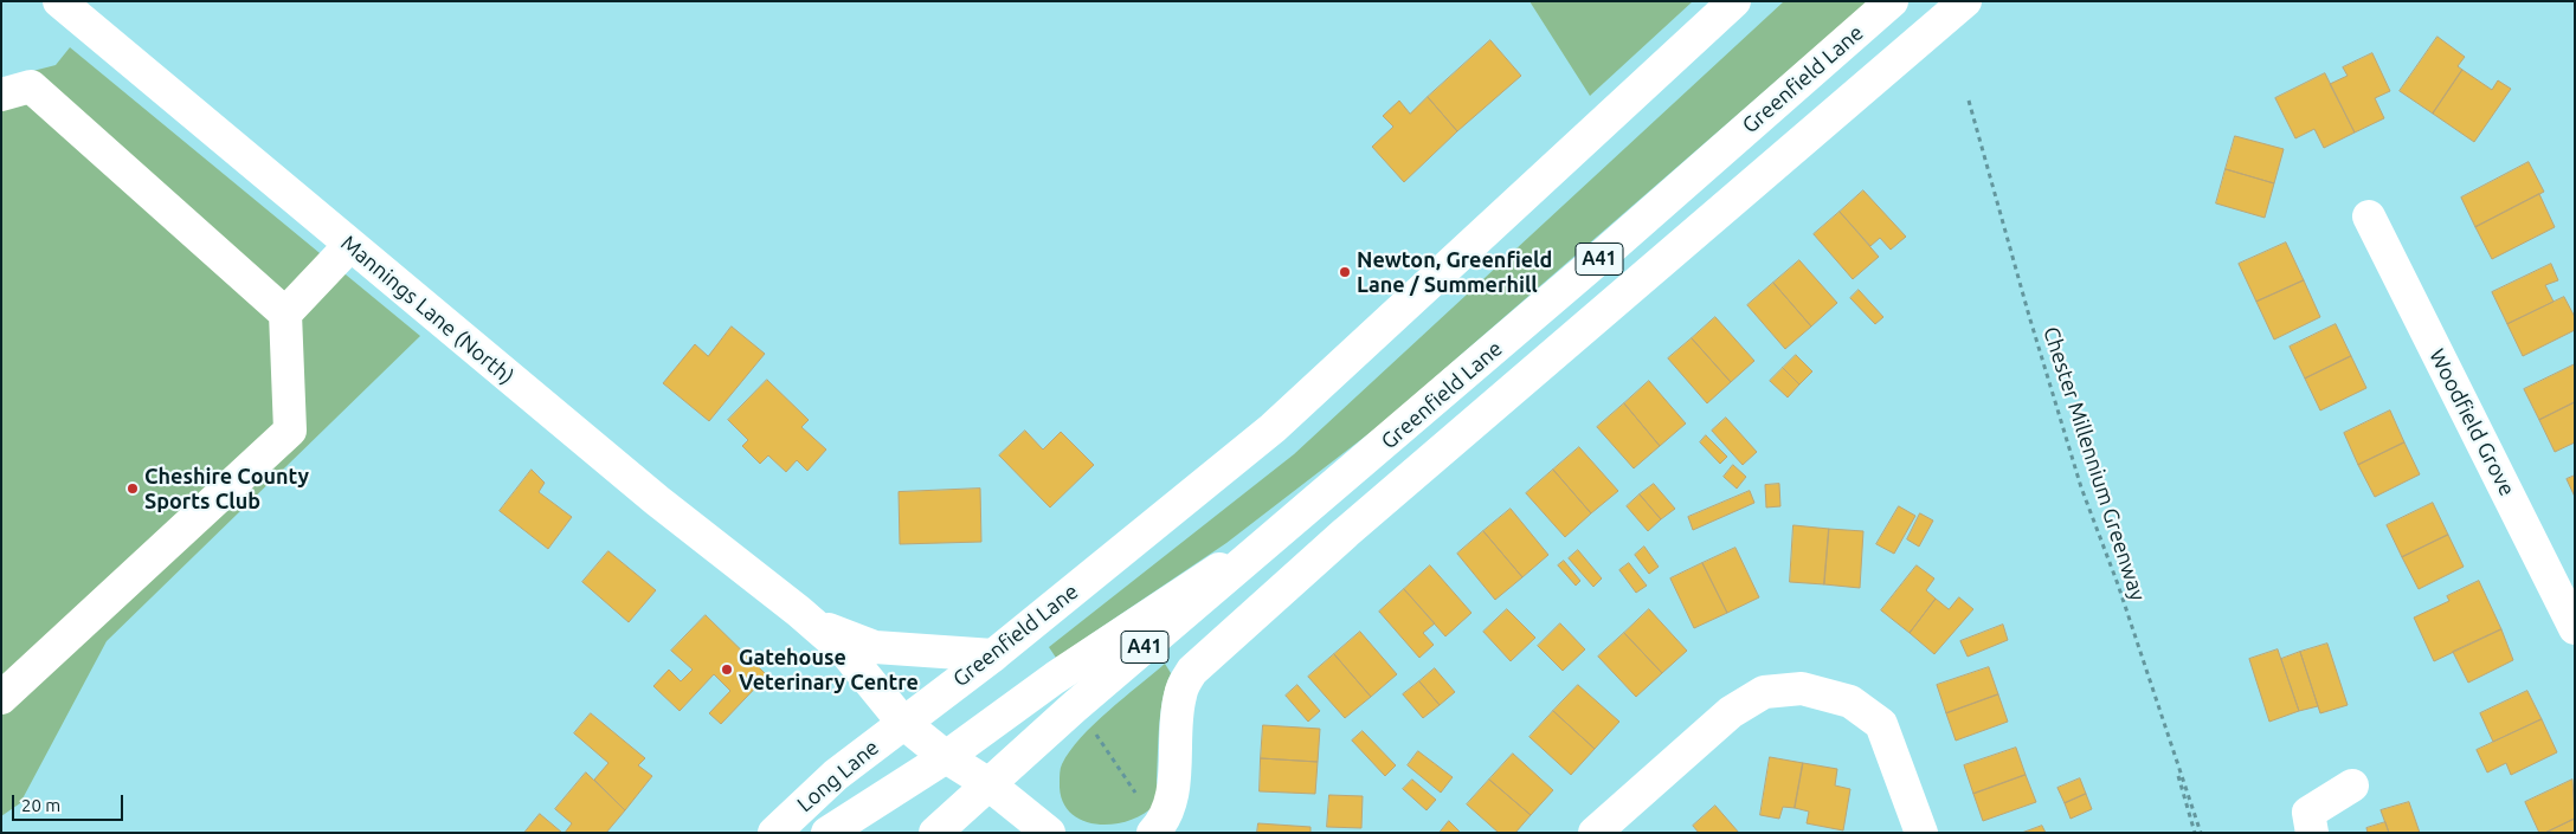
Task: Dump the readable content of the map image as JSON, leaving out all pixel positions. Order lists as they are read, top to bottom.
{
  "streets": {
    "main road": [
      "Greenfield Lane",
      "A41",
      "Mannings Lane (North)",
      "Woodfield Grove",
      "Long Lane"
    ],
    "path": ["Chester Millennium Greenway"]
  },
  "crossings": [
    ["Greenfield Lane", "A41"],
    ["Greenfield Lane", "Mannings Lane (North)"],
    ["Greenfield Lane", "Long Lane"],
    ["A41", "Mannings Lane (North)"],
    ["Mannings Lane (North)", "Long Lane"]
  ],
  "places": ["Newton, Greenfield Lane / Summerhill", "Cheshire County Sports Club", "Gatehouse Veterinary Centre"],
  "scale_bar": "20 m"
}
